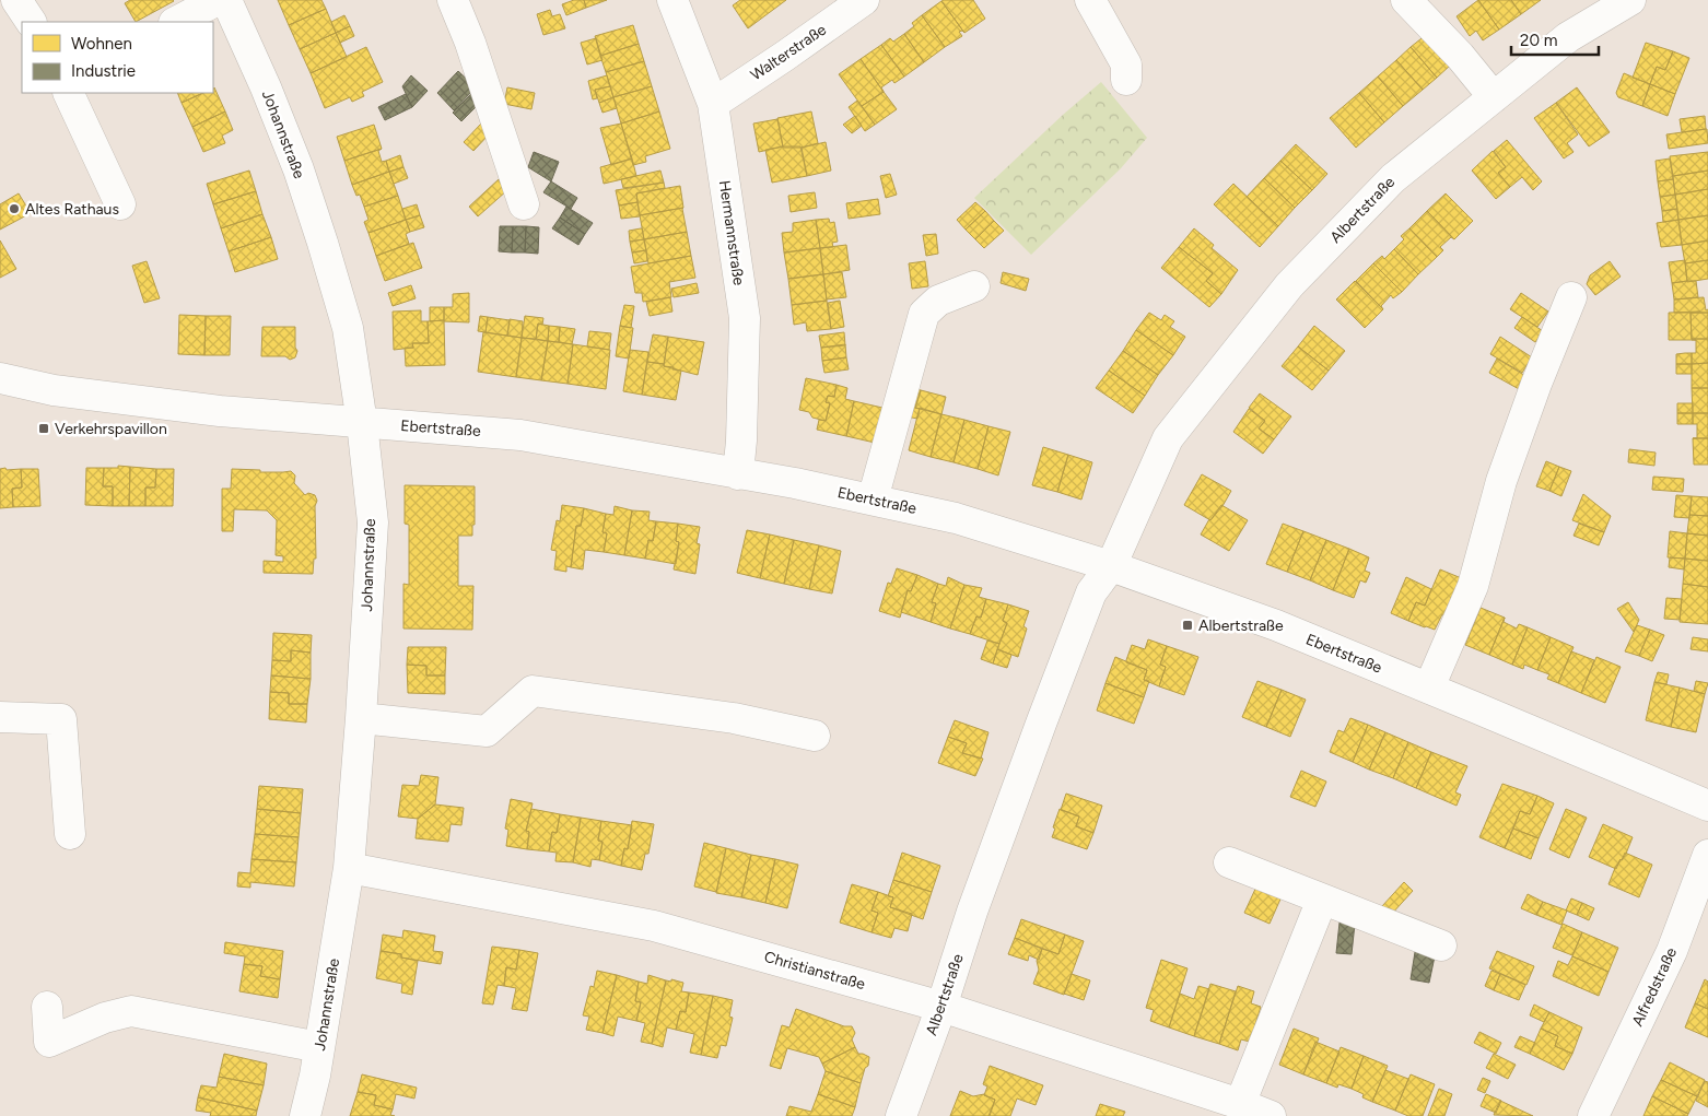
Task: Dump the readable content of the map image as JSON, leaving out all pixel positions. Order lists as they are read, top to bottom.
{
  "streets": {
    "street": [
      "Walterstraße",
      "Johannstraße",
      "Albertstraße",
      "Hermannstraße",
      "Ebertstraße",
      "Christianstraße",
      "Alfredstraße"
    ]
  },
  "crossings": [
    ["Walterstraße", "Hermannstraße"],
    ["Johannstraße", "Ebertstraße"],
    ["Johannstraße", "Christianstraße"],
    ["Albertstraße", "Ebertstraße"],
    ["Albertstraße", "Christianstraße"],
    ["Hermannstraße", "Ebertstraße"]
  ],
  "places": {
    "other": ["Altes Rathaus"],
    "transit": ["Verkehrspavillon", "Albertstraße"]
  },
  "legend": ["Wohnen", "Industrie"],
  "scale_bar": "20 m"
}
